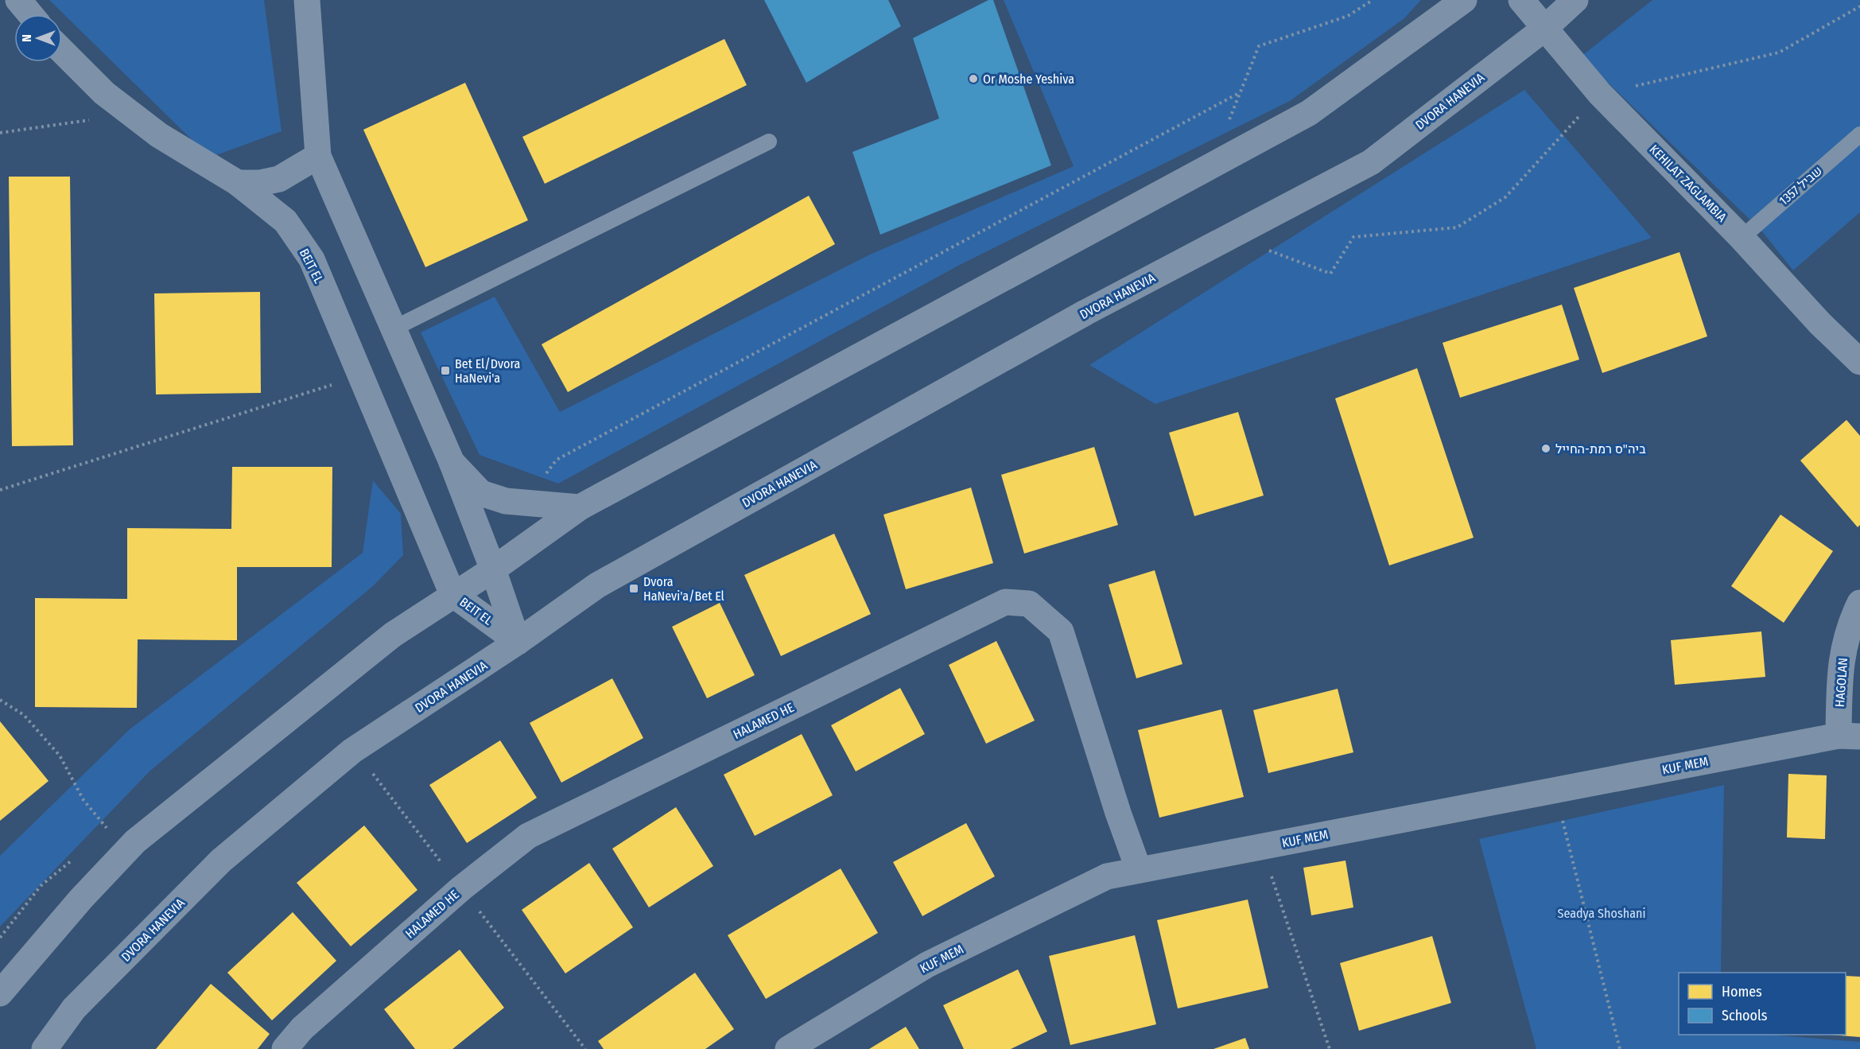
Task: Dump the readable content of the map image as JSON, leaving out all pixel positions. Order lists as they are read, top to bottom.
{
  "streets": {
    "street": [
      "DVORA HANEVIA",
      "KEHILAT ZAGLAMBIA",
      "BEIT EL",
      "HAGOLAN",
      "HALAMED HE",
      "KUF MEM"
    ],
    "lane": ["שביל 1357"]
  },
  "crossings": [
    ["DVORA HANEVIA", "KEHILAT ZAGLAMBIA"],
    ["DVORA HANEVIA", "BEIT EL"],
    ["KEHILAT ZAGLAMBIA", "שביל 1357"],
    ["HAGOLAN", "KUF MEM"],
    ["HALAMED HE", "KUF MEM"]
  ],
  "parks": ["Seadya Shoshani"],
  "places": {
    "other": ["Or Moshe Yeshiva", "ביה\"ס רמת-החייל"],
    "transit": ["Bet El/Dvora HaNevi'a", "Dvora HaNevi'a/Bet El"]
  },
  "legend": ["Homes", "Schools"],
  "north": "left"
}
